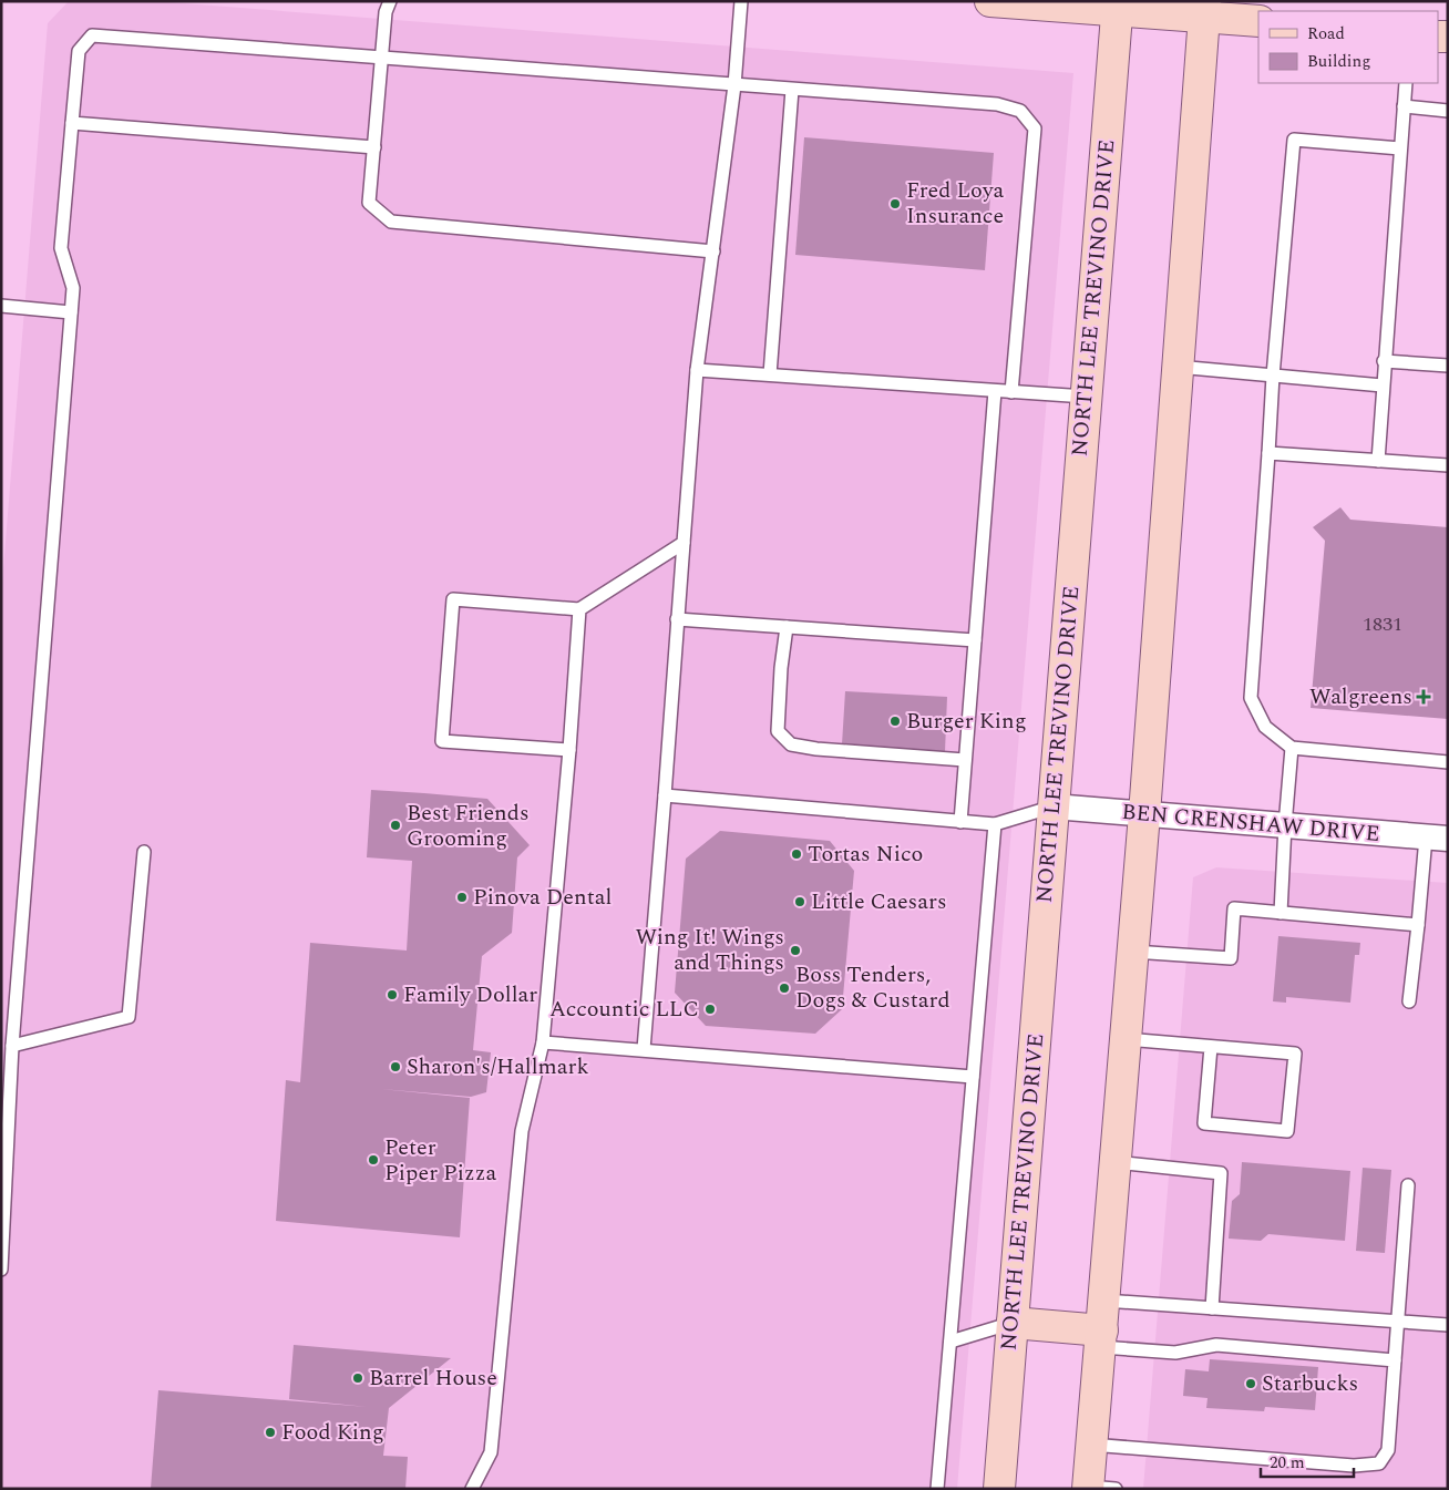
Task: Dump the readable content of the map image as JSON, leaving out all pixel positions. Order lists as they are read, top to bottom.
{
  "streets": {
    "main road": ["NORTH LEE TREVINO DRIVE"],
    "street": ["BEN CRENSHAW DRIVE"]
  },
  "crossings": [
    ["NORTH LEE TREVINO DRIVE", "BEN CRENSHAW DRIVE"]
  ],
  "places": {
    "other": [
      "Fred Loya Insurance",
      "Burger King",
      "Best Friends Grooming",
      "Tortas Nico",
      "Pinova Dental",
      "Little Caesars",
      "Wing It! Wings and Things",
      "Boss Tenders, Dogs & Custard",
      "Family Dollar",
      "Accountic LLC",
      "Sharon's/Hallmark",
      "Peter Piper Pizza",
      "Barrel House",
      "Starbucks",
      "Food King"
    ],
    "health": ["Walgreens"]
  },
  "house_numbers": ["1831"],
  "legend": ["Road", "Building"],
  "scale_bar": "20 m"
}
